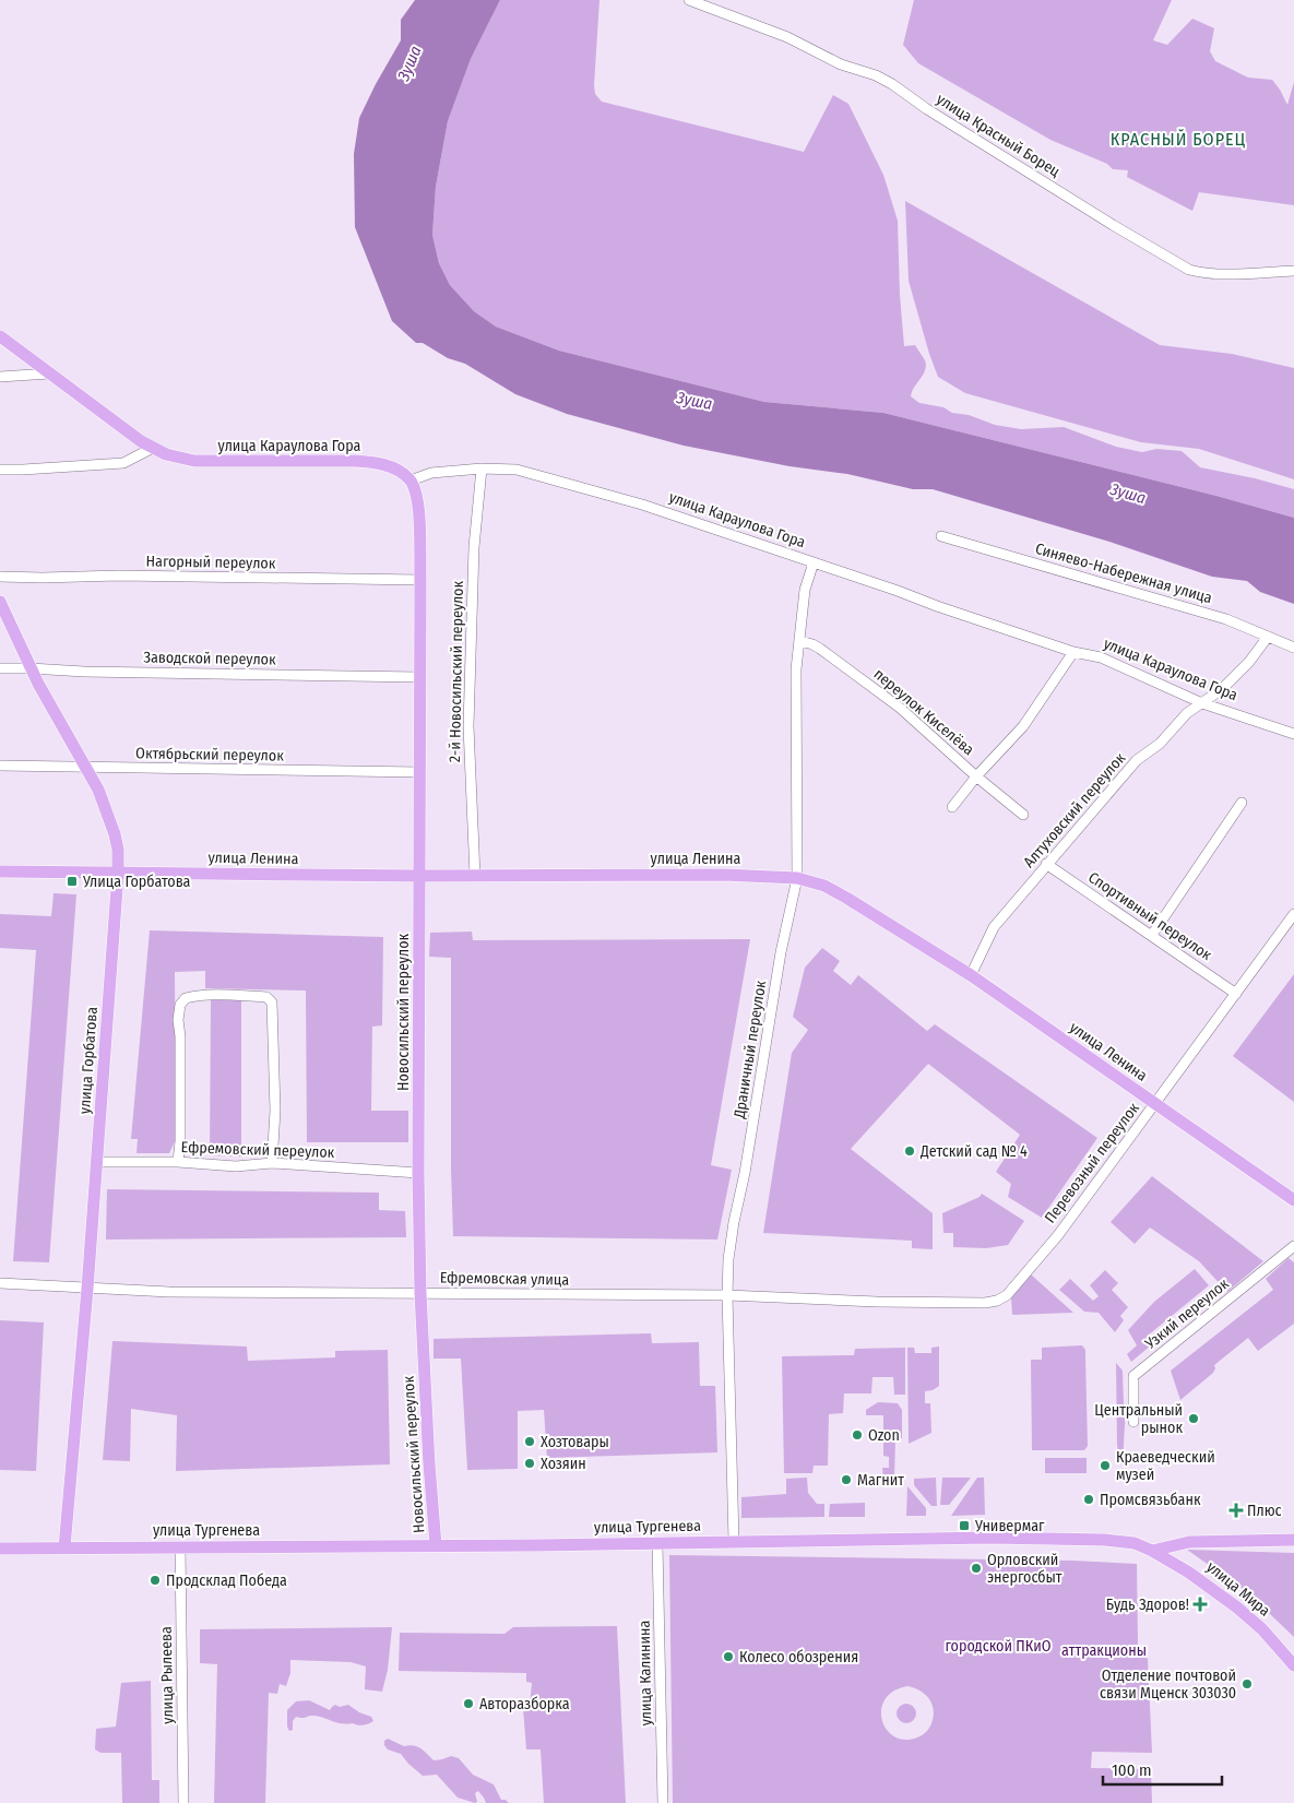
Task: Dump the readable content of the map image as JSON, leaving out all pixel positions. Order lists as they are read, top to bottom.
{
  "streets": {
    "main road": [
      "улица Караулова Гора",
      "улица Ленина",
      "Новосильский переулок",
      "улица Горбатова",
      "улица Тургенева",
      "улица Мира"
    ],
    "street": [
      "улица Красный Борец",
      "Нагорный переулок",
      "Синяево-Набережная улица",
      "Заводской переулок",
      "2-й Новосильский переулок",
      "переулок Киселёва",
      "Октябрьский переулок",
      "Алтуховский переулок",
      "Спортивный переулок",
      "Драничный переулок",
      "Ефремовский переулок",
      "Перевозный переулок",
      "Ефремовская улица",
      "Узкий переулок",
      "улица Калинина",
      "улица Рылеева"
    ]
  },
  "crossings": [
    ["улица Караулова Гора", "2-й Новосильский переулок"],
    ["улица Караулова Гора", "Алтуховский переулок"],
    ["улица Караулова Гора", "Новосильский переулок"],
    ["улица Караулова Гора", "Драничный переулок"],
    ["Нагорный переулок", "Новосильский переулок"],
    ["Синяево-Набережная улица", "Алтуховский переулок"],
    ["Заводской переулок", "Новосильский переулок"],
    ["Заводской переулок", "улица Горбатова"],
    ["2-й Новосильский переулок", "улица Ленина"],
    ["переулок Киселёва", "Драничный переулок"],
    ["Октябрьский переулок", "Новосильский переулок"],
    ["Октябрьский переулок", "улица Горбатова"],
    ["Алтуховский переулок", "улица Ленина"],
    ["Алтуховский переулок", "Спортивный переулок"],
    ["улица Ленина", "Новосильский переулок"],
    ["улица Ленина", "Драничный переулок"],
    ["улица Ленина", "улица Горбатова"],
    ["улица Ленина", "Перевозный переулок"],
    ["Спортивный переулок", "Перевозный переулок"],
    ["Новосильский переулок", "Ефремовский переулок"],
    ["Новосильский переулок", "Ефремовская улица"],
    ["Новосильский переулок", "улица Тургенева"],
    ["Драничный переулок", "Ефремовская улица"],
    ["Драничный переулок", "улица Тургенева"],
    ["улица Горбатова", "Ефремовский переулок"],
    ["улица Горбатова", "Ефремовская улица"],
    ["улица Горбатова", "улица Тургенева"],
    ["Перевозный переулок", "Ефремовская улица"],
    ["улица Тургенева", "улица Мира"],
    ["улица Тургенева", "улица Калинина"],
    ["улица Тургенева", "улица Рылеева"]
  ],
  "districts": ["КРАСНЫЙ БОРЕЦ"],
  "water": ["Зуша"],
  "parks": ["городской ПКиО", "аттракционы"],
  "places": {
    "transit": ["Улица Горбатова", "Универмаг"],
    "other": [
      "Детский сад № 4",
      "Центральный рынок",
      "Ozon",
      "Хозтовары",
      "Хозяин",
      "Краеведческий музей",
      "Магнит",
      "Промсвязьбанк",
      "Орловский энергосбыт",
      "Продсклад Победа",
      "Колесо обозрения",
      "Отделение почтовой связи Мценск 303030",
      "Авторазборка"
    ],
    "health": ["Плюс", "Будь Здоров!"]
  },
  "scale_bar": "100 m"
}
